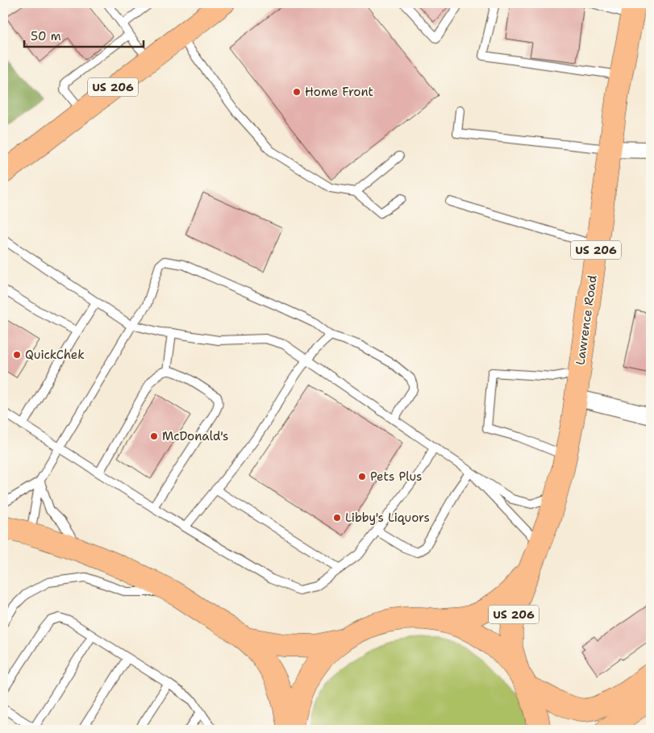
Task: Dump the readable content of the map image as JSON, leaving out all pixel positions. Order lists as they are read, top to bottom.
{
  "streets": {
    "main road": ["US 206", "Lawrence Road"]
  },
  "crossings": [
    ["US 206", "Lawrence Road"]
  ],
  "places": [
    "Home Front",
    "QuickChek",
    "McDonald's",
    "Pets Plus",
    "Libby's Liquors"
  ],
  "scale_bar": "50 m"
}
